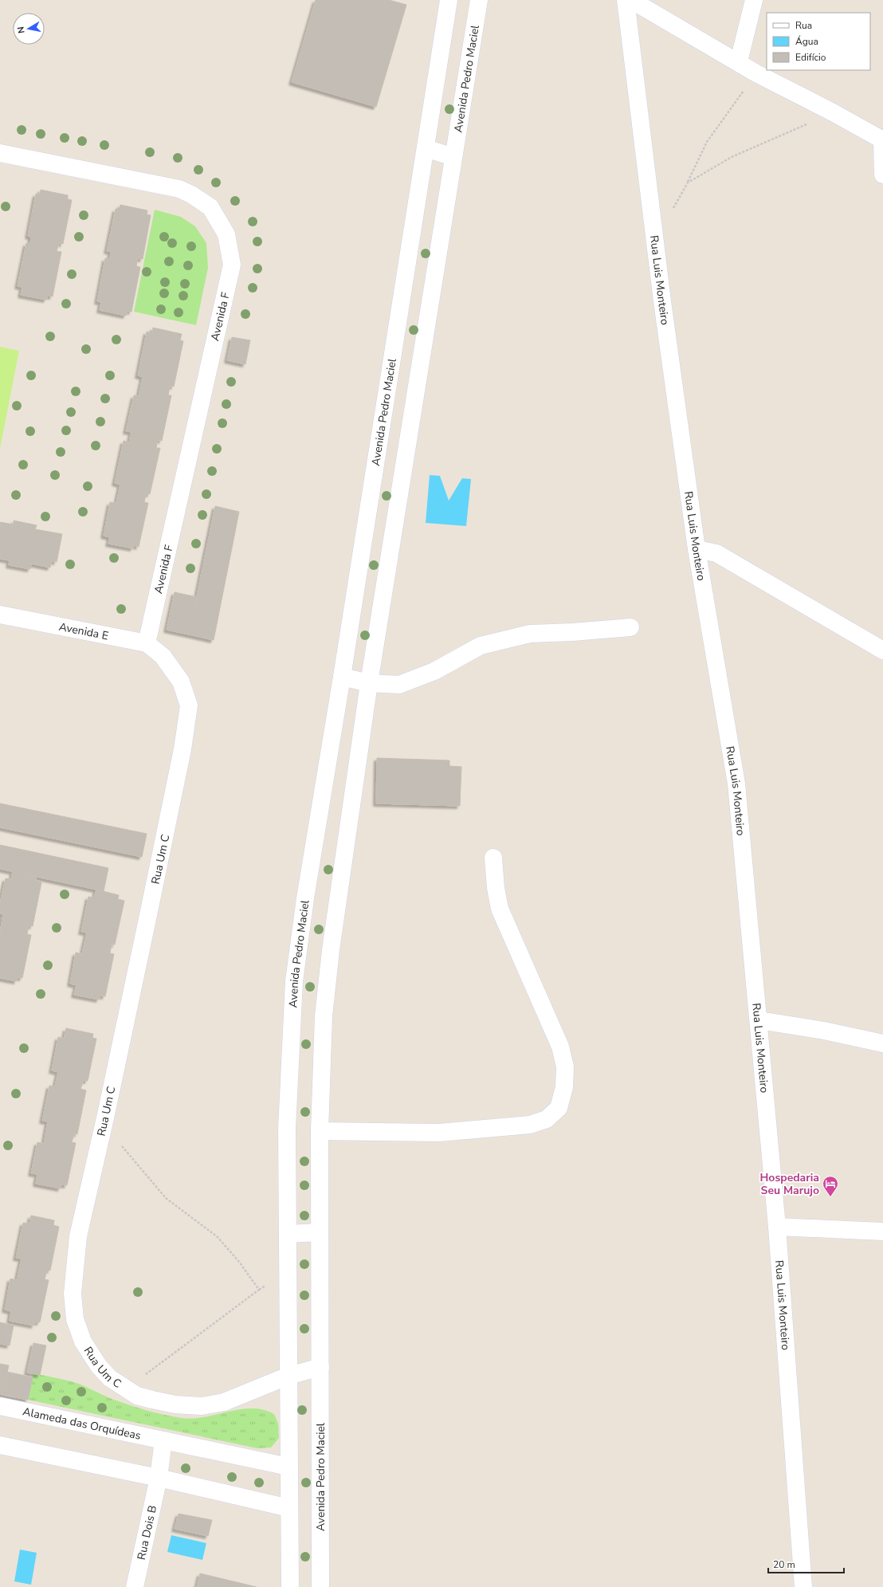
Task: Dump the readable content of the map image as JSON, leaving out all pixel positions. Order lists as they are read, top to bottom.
{
  "streets": {
    "street": [
      "Avenida Pedro Maciel",
      "Rua Luis Monteiro",
      "Avenida F",
      "Avenida E",
      "Rua Um C",
      "Alameda das Orquídeas",
      "Rua Dois B"
    ]
  },
  "crossings": [
    ["Avenida Pedro Maciel", "Rua Um C"],
    ["Avenida Pedro Maciel", "Alameda das Orquídeas"],
    ["Avenida F", "Avenida E"],
    ["Avenida E", "Rua Um C"]
  ],
  "places": {
    "hotel": ["Hospedaria Seu Marujo"]
  },
  "legend": ["Rua", "Água", "Edifício"],
  "scale_bar": "20 m",
  "north": "left"
}
